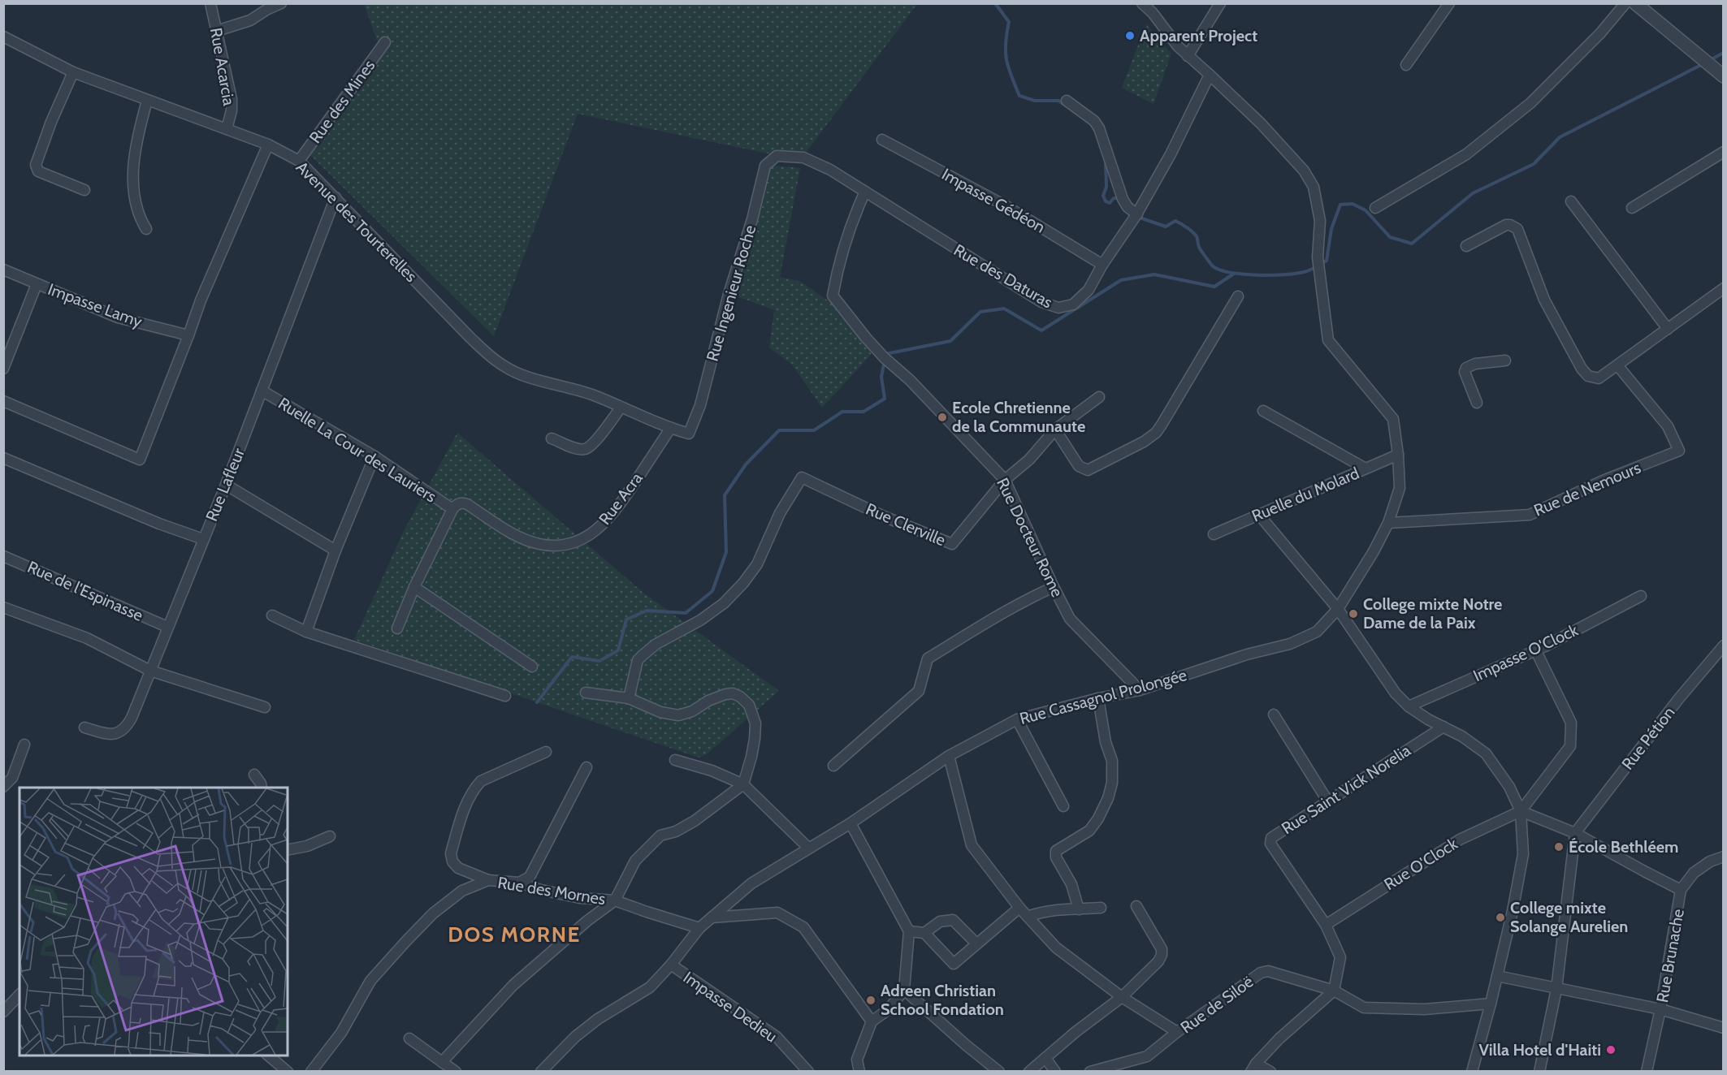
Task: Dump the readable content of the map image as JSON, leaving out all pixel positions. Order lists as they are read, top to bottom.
{
  "streets": {
    "street": [
      "Rue Acarcia",
      "Rue des Mines",
      "Impasse Gédéon",
      "Avenue des Tourterelles",
      "Rue des Daturas",
      "Rue Ingenieur Roche",
      "Impasse Lamy",
      "Ruelle La Cour des Lauriers",
      "Rue Lafleur",
      "Rue de Nemours",
      "Ruelle du Molard",
      "Rue Acra",
      "Rue Clerville",
      "Rue Docteur Rome",
      "Rue de l'Espinasse",
      "Impasse O'Clock",
      "Rue Cassagnol Prolongée",
      "Rue Pétion",
      "Rue Saint Vick Norelia",
      "Rue O'Clock",
      "Rue des Mornes",
      "Rue Brunache",
      "Rue de Siloë",
      "Impasse Dedieu"
    ]
  },
  "crossings": [
    ["Rue Acarcia", "Avenue des Tourterelles"],
    ["Rue des Mines", "Avenue des Tourterelles"],
    ["Impasse Gédéon", "Rue des Daturas"],
    ["Avenue des Tourterelles", "Rue Ingenieur Roche"],
    ["Avenue des Tourterelles", "Rue Lafleur"],
    ["Avenue des Tourterelles", "Rue Acra"],
    ["Rue des Daturas", "Rue Ingenieur Roche"],
    ["Rue des Daturas", "Rue Docteur Rome"],
    ["Rue des Daturas", "Rue Cassagnol Prolongée"],
    ["Ruelle La Cour des Lauriers", "Rue Lafleur"],
    ["Ruelle La Cour des Lauriers", "Rue Acra"],
    ["Rue Lafleur", "Rue de l'Espinasse"],
    ["Rue de Nemours", "Rue Cassagnol Prolongée"],
    ["Ruelle du Molard", "Rue Cassagnol Prolongée"],
    ["Rue Clerville", "Rue Docteur Rome"],
    ["Rue Docteur Rome", "Rue Cassagnol Prolongée"],
    ["Rue Cassagnol Prolongée", "Rue des Mornes"],
    ["Rue Cassagnol Prolongée", "Impasse Dedieu"],
    ["Rue Saint Vick Norelia", "Rue O'Clock"],
    ["Rue Saint Vick Norelia", "Rue de Siloë"]
  ],
  "districts": ["DOS MORNE"],
  "places": [
    "Apparent Project",
    "Ecole Chretienne de la Communaute",
    "College mixte Notre Dame de la Paix",
    "École Bethléem",
    "College mixte Solange Aurelien",
    "Adreen Christian School Fondation",
    "Villa Hotel d'Haiti"
  ]
}
